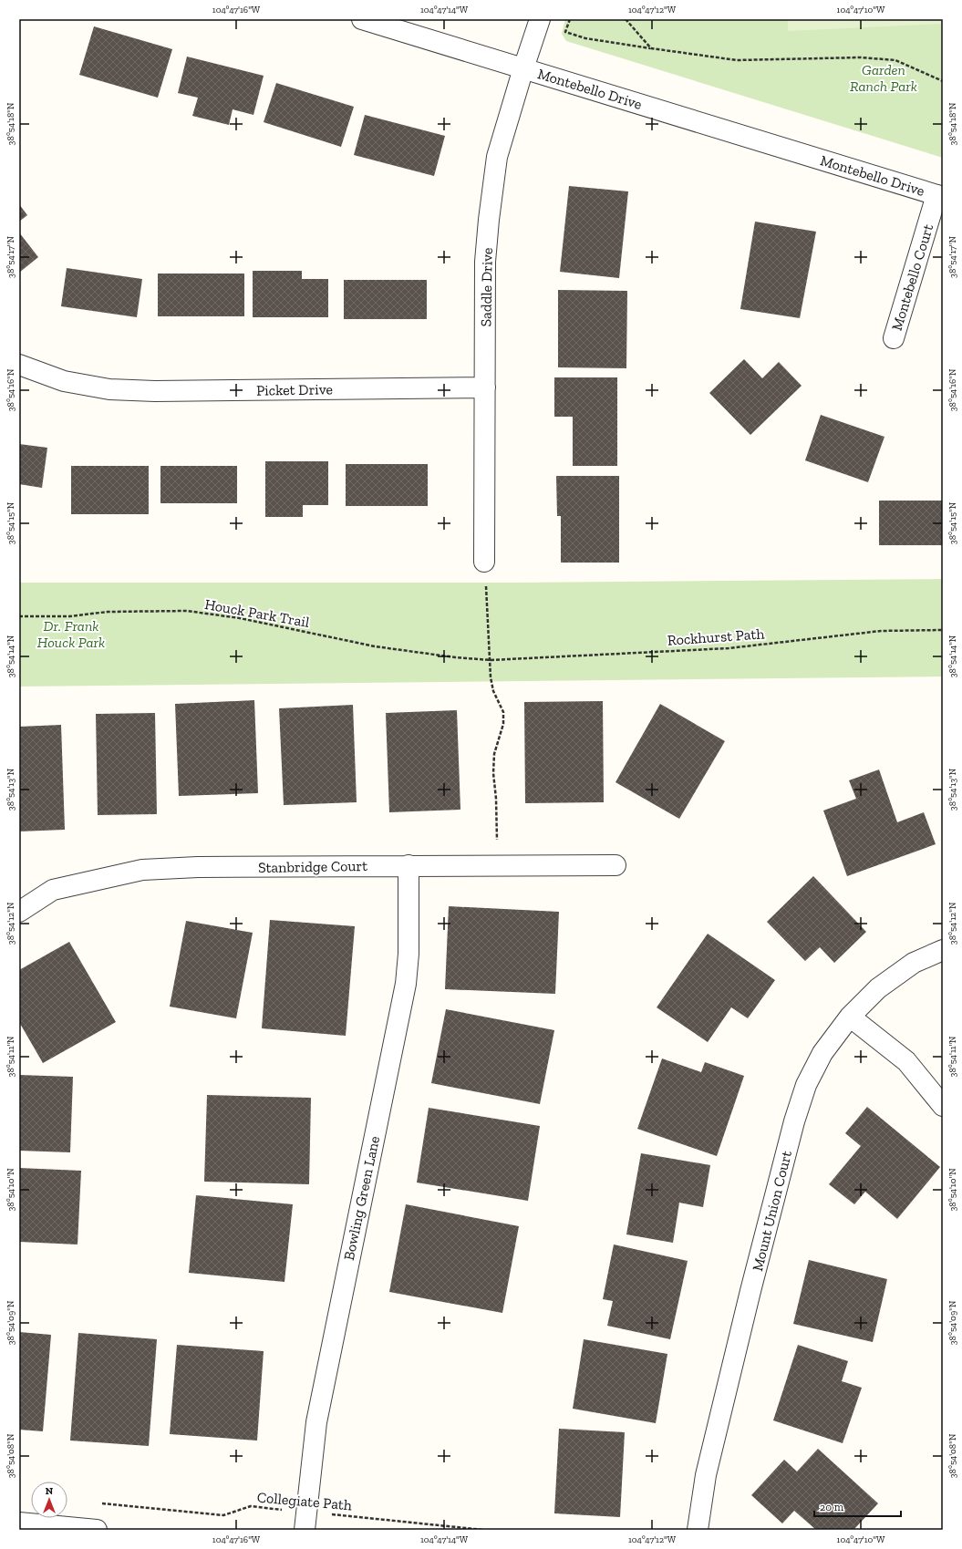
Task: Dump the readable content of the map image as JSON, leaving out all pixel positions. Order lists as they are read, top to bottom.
{
  "streets": {
    "street": [
      "Montebello Drive",
      "Montebello Court",
      "Saddle Drive",
      "Picket Drive",
      "Stanbridge Court",
      "Bowling Green Lane",
      "Mount Union Court"
    ],
    "path": ["Houck Park Trail", "Rockhurst Path", "Collegiate Path"]
  },
  "crossings": [
    ["Montebello Drive", "Montebello Court"],
    ["Montebello Drive", "Saddle Drive"],
    ["Saddle Drive", "Picket Drive"],
    ["Houck Park Trail", "Rockhurst Path"],
    ["Stanbridge Court", "Bowling Green Lane"],
    ["Bowling Green Lane", "Collegiate Path"]
  ],
  "parks": ["Garden Ranch Park", "Dr. Frank Houck Park"],
  "scale_bar": "20 m",
  "north": "top",
  "coordinates": [
    "104°47'16\"W",
    "104°47'14\"W",
    "104°47'12\"W",
    "104°47'10\"W",
    "38°54'18\"N",
    "38°54'17\"N",
    "38°54'16\"N",
    "38°54'15\"N",
    "38°54'14\"N",
    "38°54'13\"N",
    "38°54'12\"N",
    "38°54'11\"N",
    "38°54'10\"N",
    "38°54'09\"N",
    "38°54'08\"N"
  ]
}
